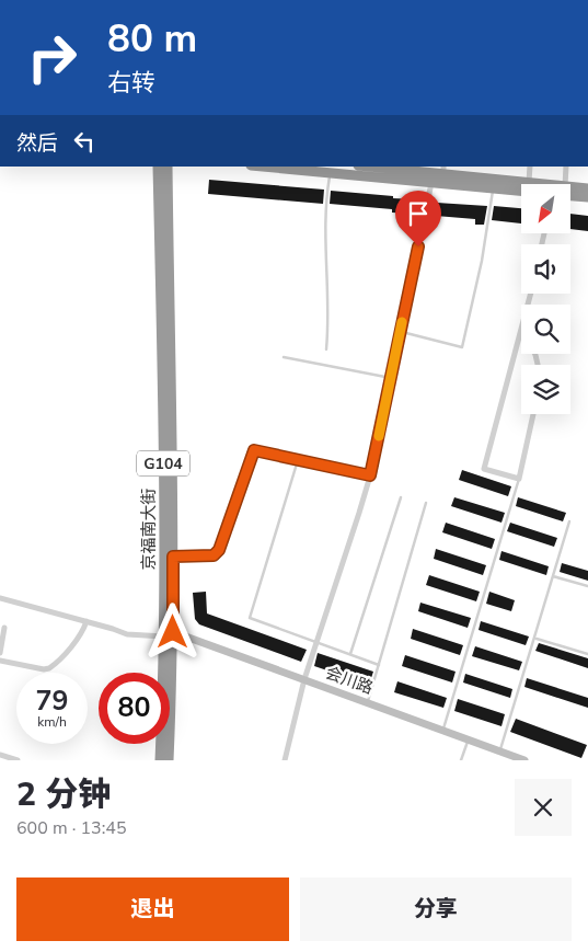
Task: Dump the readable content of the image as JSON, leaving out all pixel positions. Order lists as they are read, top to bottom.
{
  "streets": {
    "highway": ["G104", "京福南大街"],
    "street": ["会川路"]
  },
  "crossings": [
    ["京福南大街", "会川路"]
  ],
  "north": "bottom left",
  "page": {
    "turn": ["80 m", "右转"],
    "then": "然后",
    "speed": "79 km/h",
    "limit": "80",
    "heading": ["2 分钟", "600 m · 13:45"],
    "buttons": ["退出", "分享"]
  }
}
